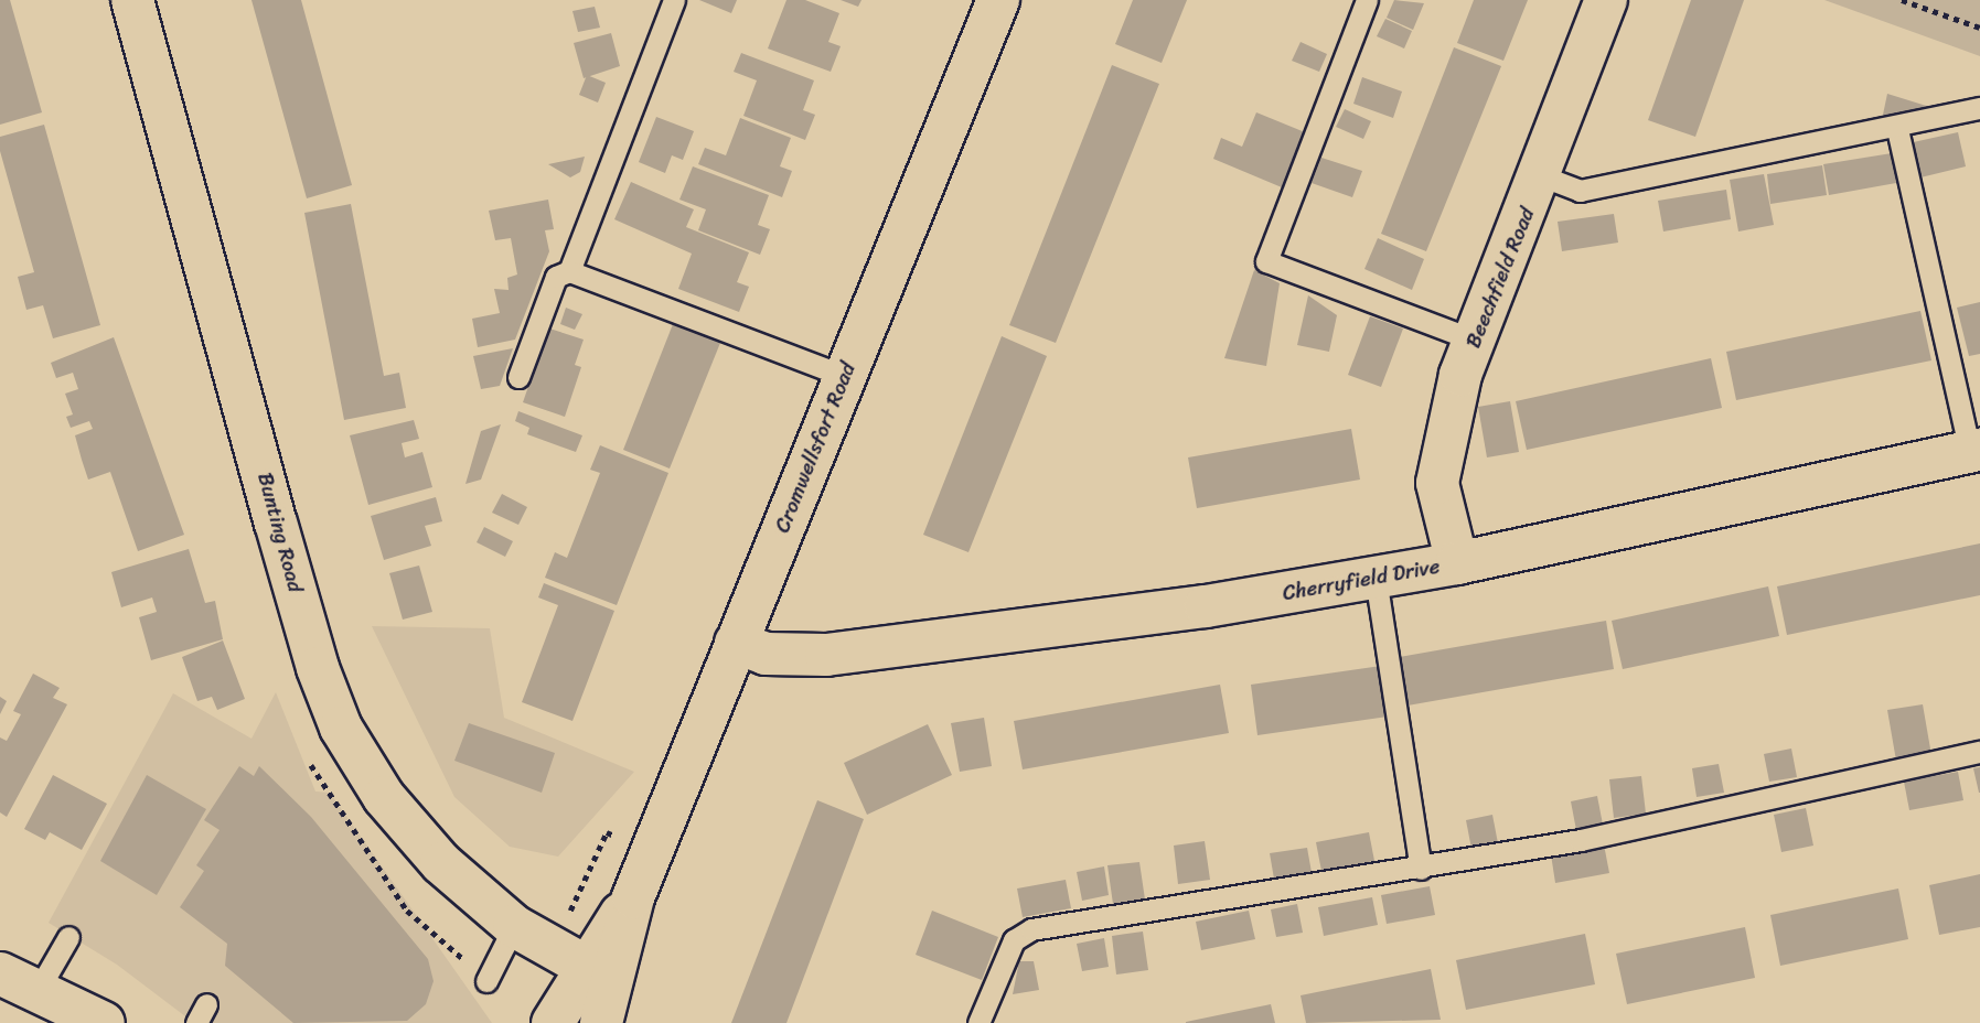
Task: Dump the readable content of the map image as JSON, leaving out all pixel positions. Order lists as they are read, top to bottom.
{
  "streets": {
    "street": [
      "Beechfield Road",
      "Cromwellsfort Road",
      "Bunting Road",
      "Cherryfield Drive"
    ]
  },
  "crossings": [
    ["Beechfield Road", "Cherryfield Drive"],
    ["Cromwellsfort Road", "Bunting Road"],
    ["Cromwellsfort Road", "Cherryfield Drive"]
  ]
}
